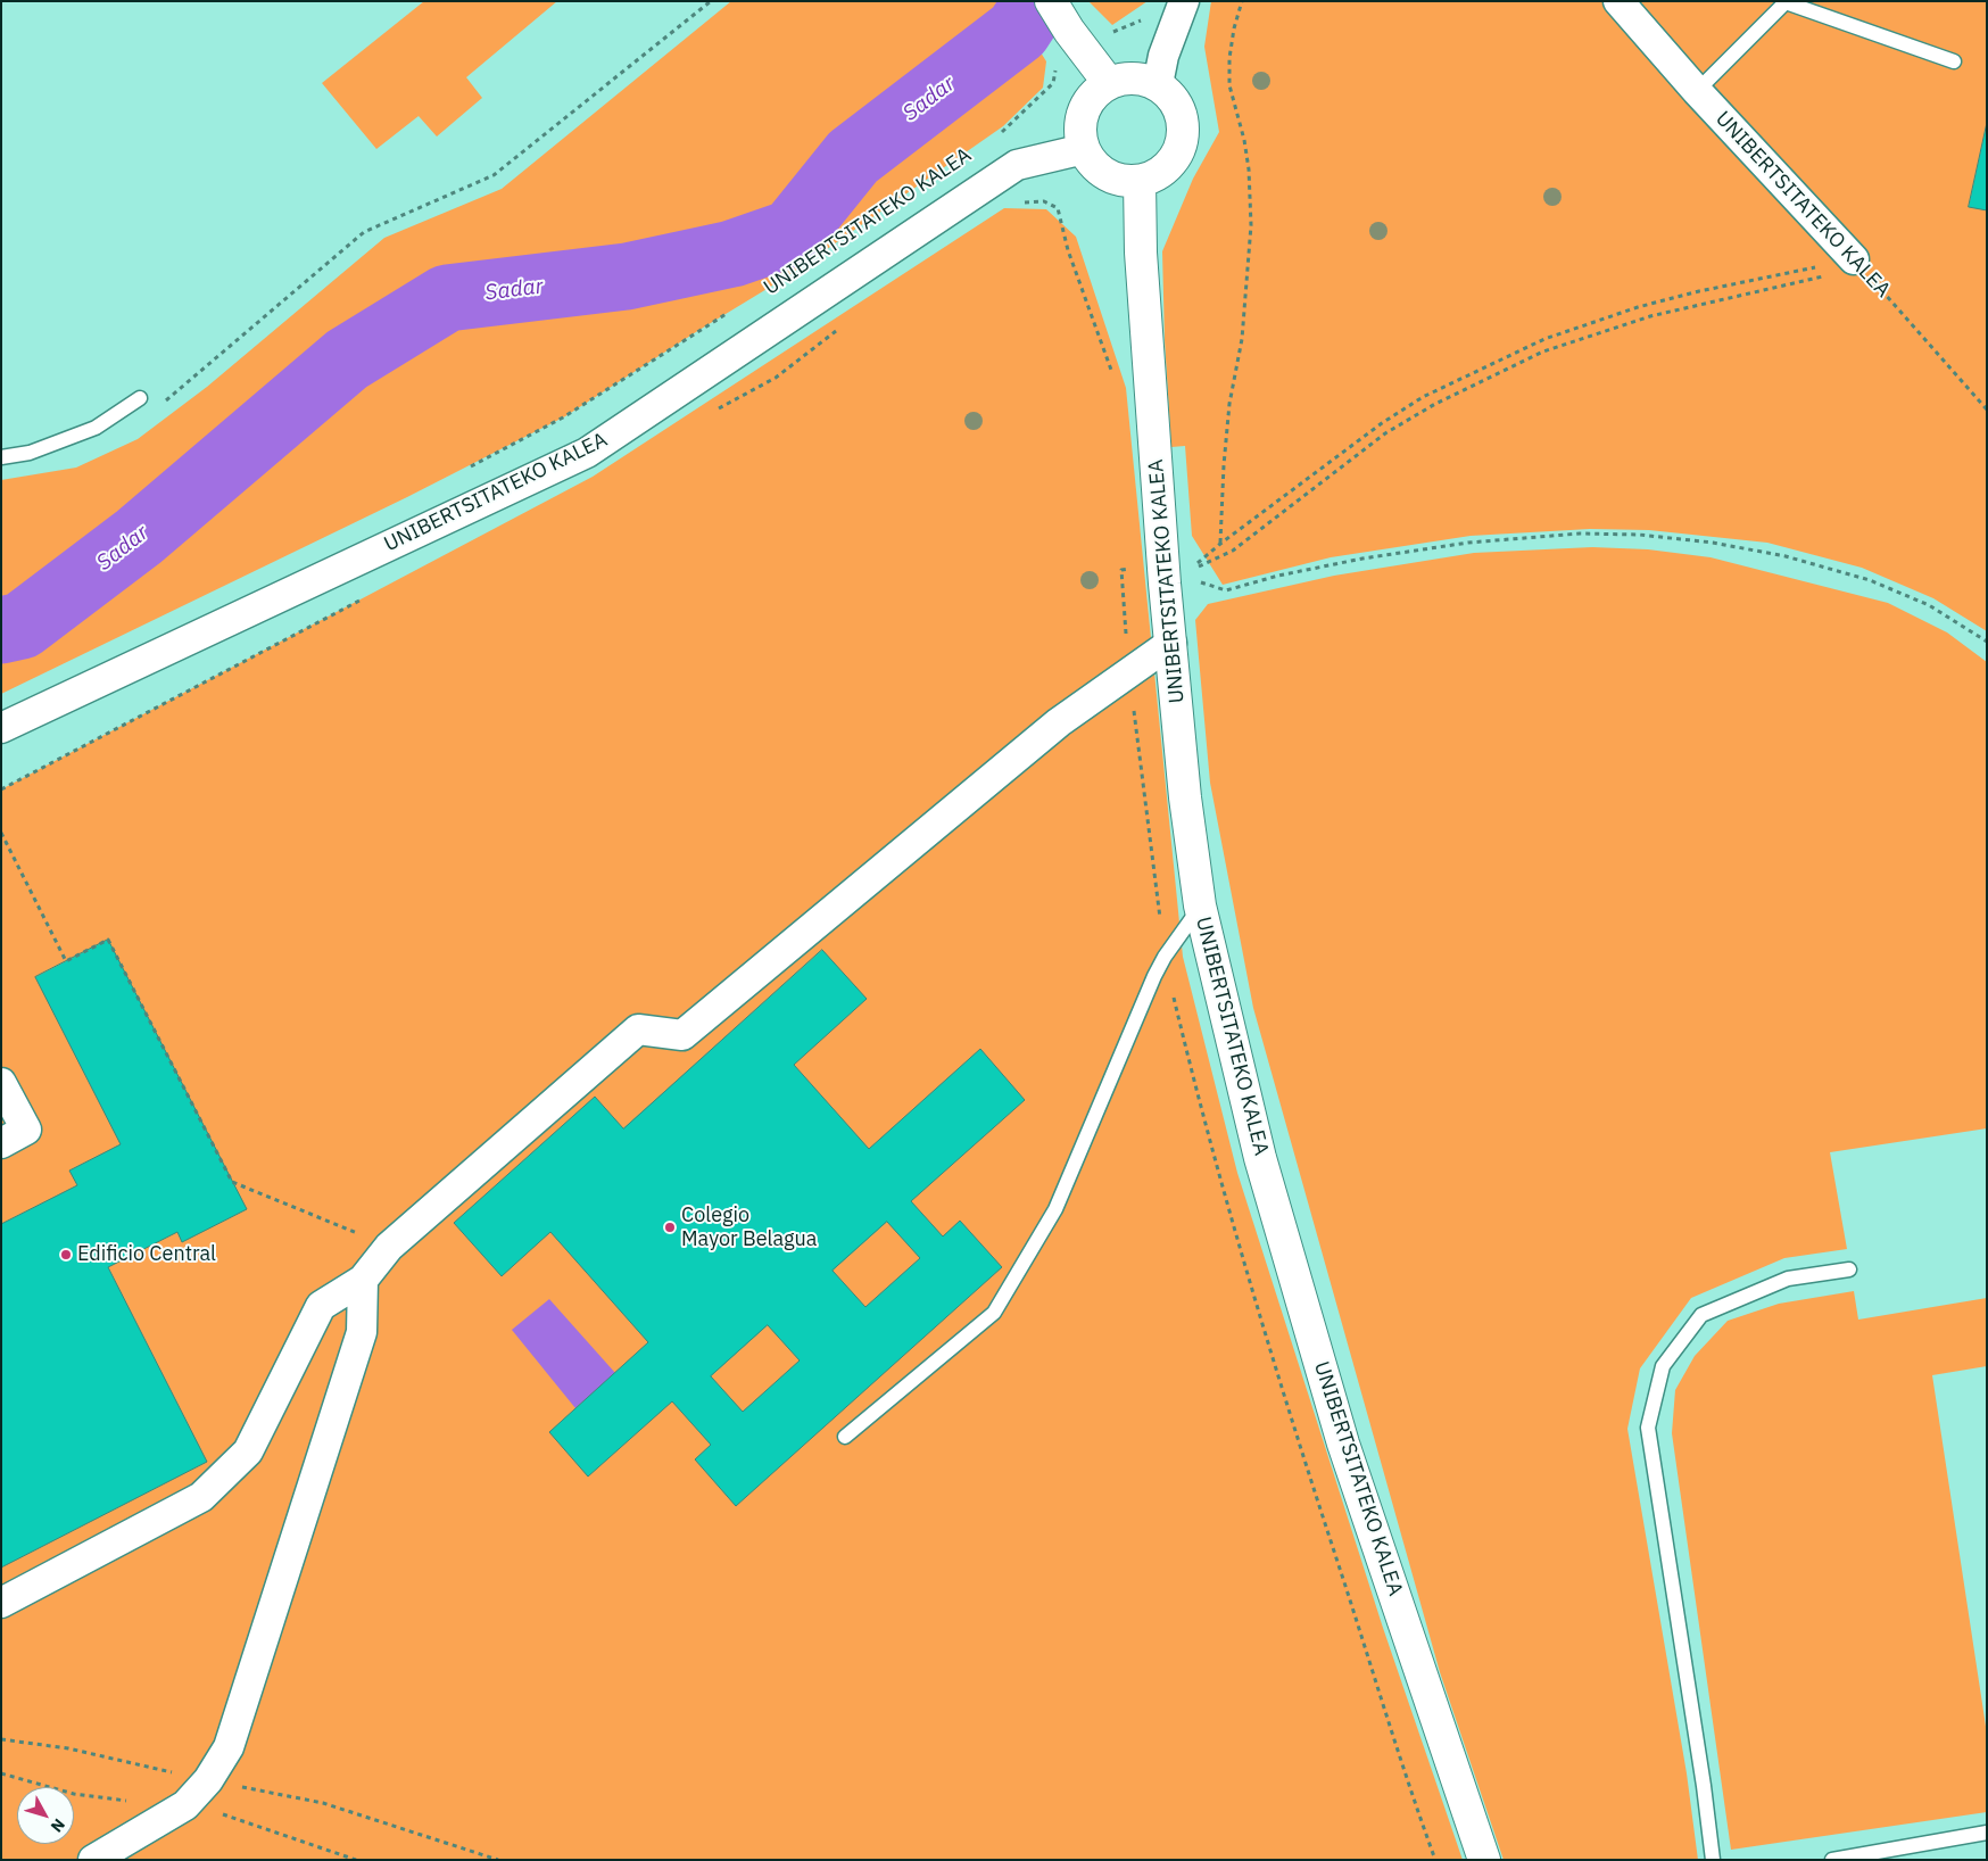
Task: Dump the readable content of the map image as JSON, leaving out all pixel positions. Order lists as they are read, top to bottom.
{
  "streets": {
    "main road": ["UNIBERTSITATEKO KALEA"]
  },
  "water": ["Sadar"],
  "places": ["Colegio Mayor Belagua", "Edificio Central"],
  "north": "bottom right"
}
